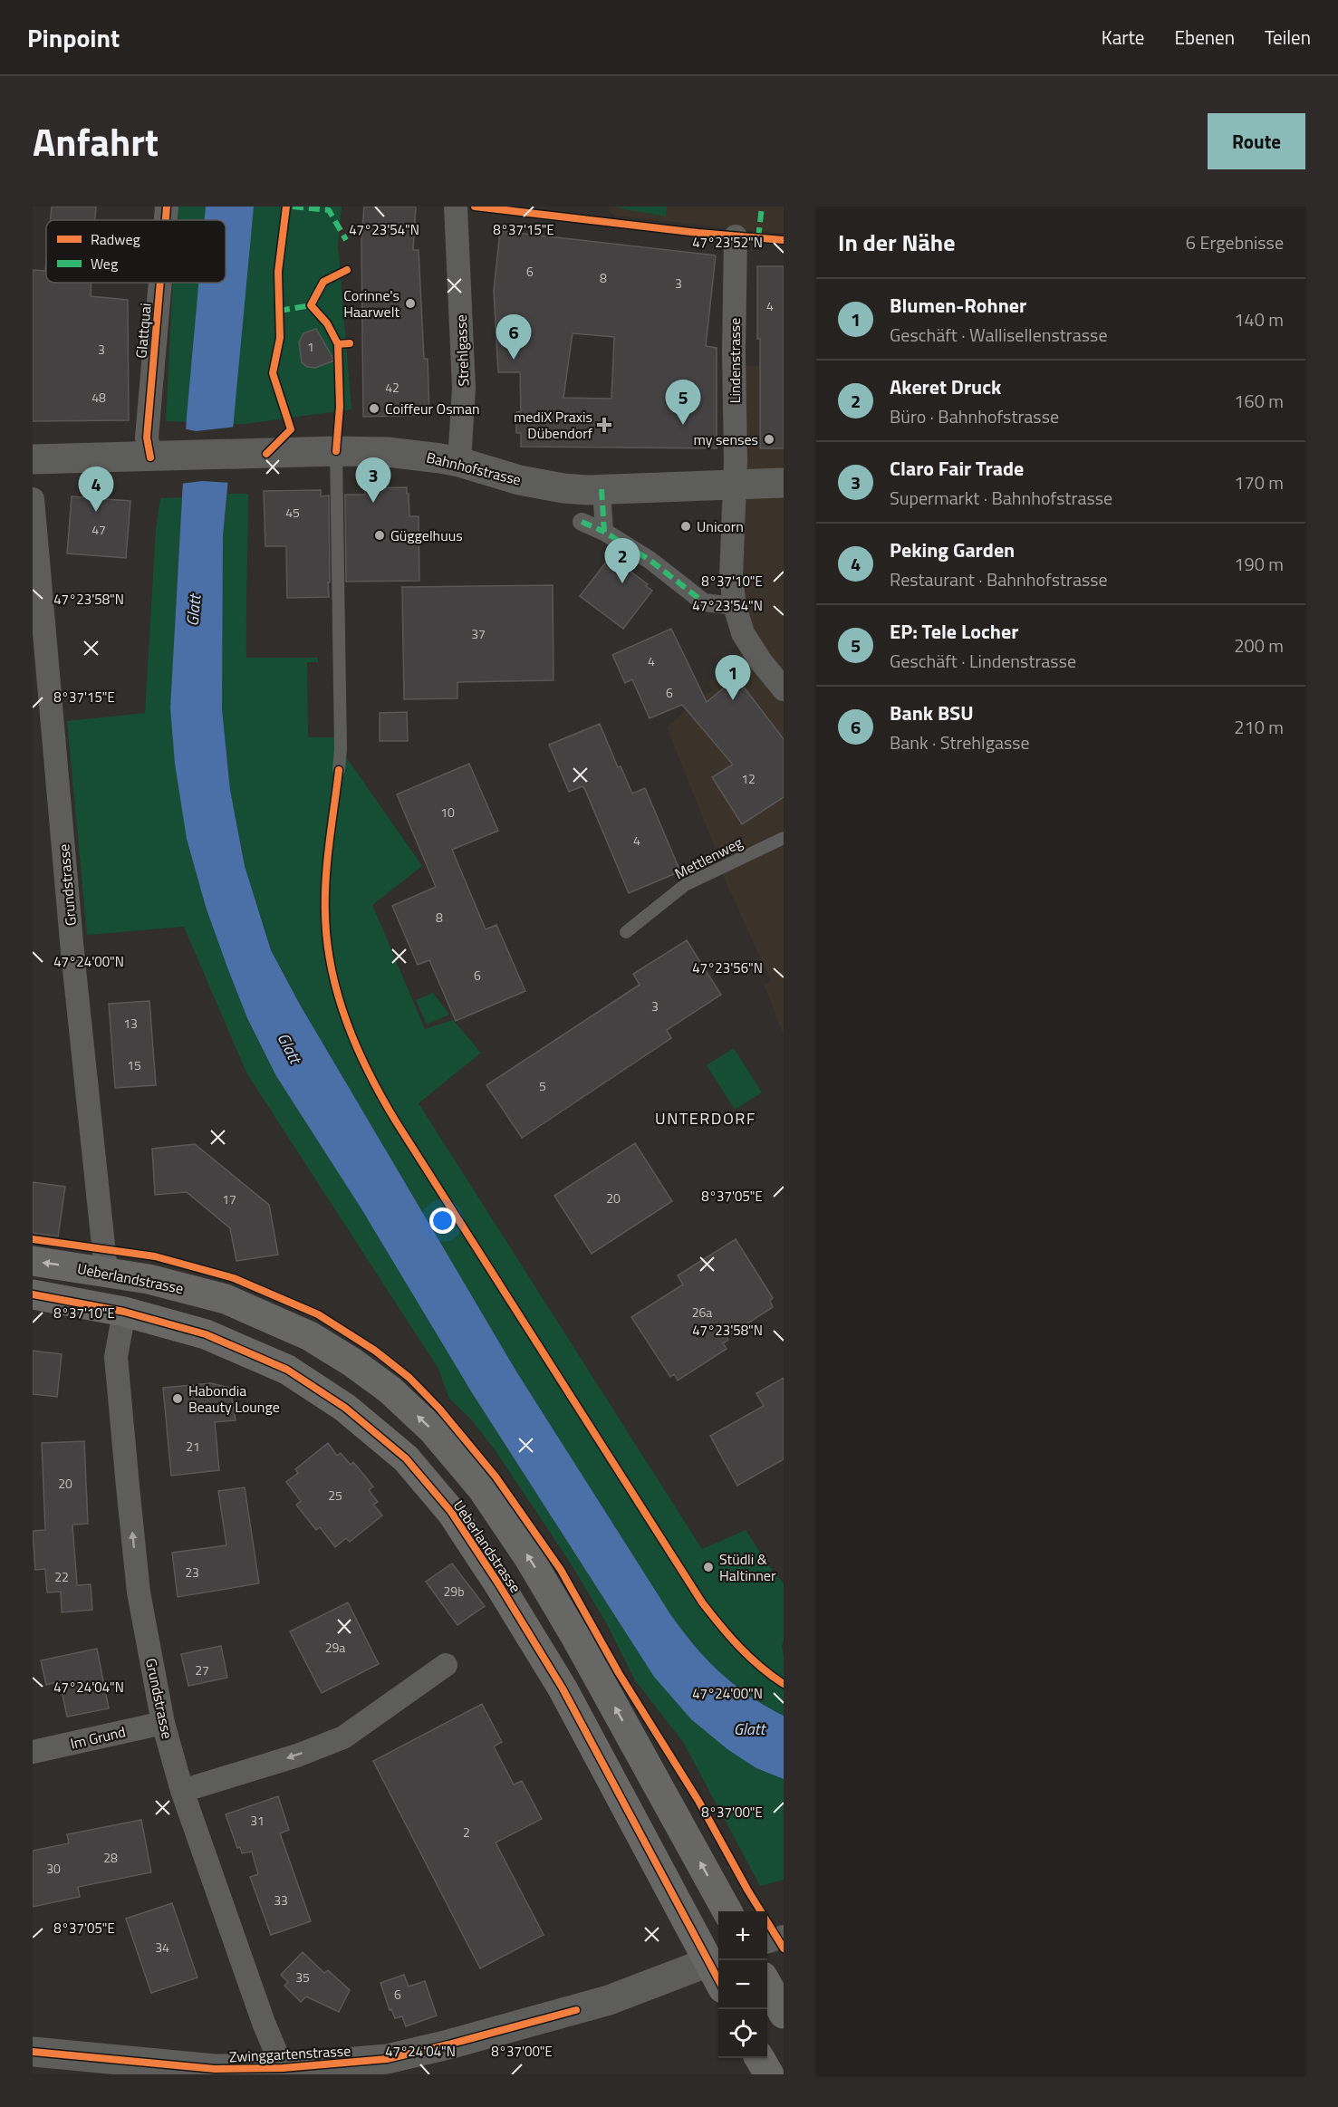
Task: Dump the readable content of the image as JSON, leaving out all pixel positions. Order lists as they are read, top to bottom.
{
  "streets": {
    "main road": ["Ueberlandstrasse"],
    "street": [
      "Glattquai",
      "Strehlgasse",
      "Lindenstrasse",
      "Bahnhofstrasse",
      "Grundstrasse",
      "Im Grund",
      "Zwinggartenstrasse"
    ],
    "lane": ["Mettlenweg"]
  },
  "crossings": [
    ["Glattquai", "Bahnhofstrasse"],
    ["Strehlgasse", "Bahnhofstrasse"],
    ["Lindenstrasse", "Bahnhofstrasse"],
    ["Grundstrasse", "Ueberlandstrasse"],
    ["Grundstrasse", "Im Grund"],
    ["Grundstrasse", "Zwinggartenstrasse"],
    ["Ueberlandstrasse", "Zwinggartenstrasse"]
  ],
  "districts": ["UNTERDORF"],
  "water": ["Glatt"],
  "places": {
    "other": [
      "Corinne's Haarwelt",
      "Coiffeur Osman",
      "my senses",
      "Unicorn",
      "Güggelhuus",
      "Habondia Beauty Lounge",
      "Stüdli & Haltinner"
    ],
    "health": ["mediX Praxis Dübendorf"]
  },
  "house_numbers": [
    "6",
    "8",
    "3",
    "4",
    "1",
    "3",
    "42",
    "48",
    "45",
    "47",
    "37",
    "4",
    "6",
    "12",
    "10",
    "4",
    "8",
    "6",
    "3",
    "13",
    "15",
    "5",
    "20",
    "17",
    "26a",
    "21",
    "20",
    "25",
    "23",
    "22",
    "29b",
    "29a",
    "27",
    "31",
    "2",
    "28",
    "30",
    "33",
    "34",
    "35",
    "6"
  ],
  "legend": ["Radweg", "Weg"],
  "page": {
    "header": "Pinpoint",
    "nav": ["Karte", "Ebenen", "Teilen"],
    "title": "Anfahrt",
    "buttons": "Route",
    "heading": ["In der Nähe", "6 Ergebnisse"],
    "list": [
      {
        "mark": "1",
        "name": "Blumen-Rohner",
        "note": "Geschäft · Wallisellenstrasse",
        "value": "140 m"
      },
      {
        "mark": "2",
        "name": "Akeret Druck",
        "note": "Büro · Bahnhofstrasse",
        "value": "160 m"
      },
      {
        "mark": "3",
        "name": "Claro Fair Trade",
        "note": "Supermarkt · Bahnhofstrasse",
        "value": "170 m"
      },
      {
        "mark": "4",
        "name": "Peking Garden",
        "note": "Restaurant · Bahnhofstrasse",
        "value": "190 m"
      },
      {
        "mark": "5",
        "name": "EP: Tele Locher",
        "note": "Geschäft · Lindenstrasse",
        "value": "200 m"
      },
      {
        "mark": "6",
        "name": "Bank BSU",
        "note": "Bank · Strehlgasse",
        "value": "210 m"
      }
    ],
    "pins": [
      "6",
      "5",
      "3",
      "4",
      "2",
      "1"
    ],
    "map_buttons": ["+", "−"]
  },
  "coordinates": [
    "47°23'54\"N",
    "8°37'15\"E",
    "47°23'52\"N",
    "8°37'10\"E",
    "47°23'58\"N",
    "47°24'00\"N",
    "47°23'56\"N",
    "8°37'05\"E",
    "47°24'04\"N",
    "8°37'00\"E"
  ]
}
